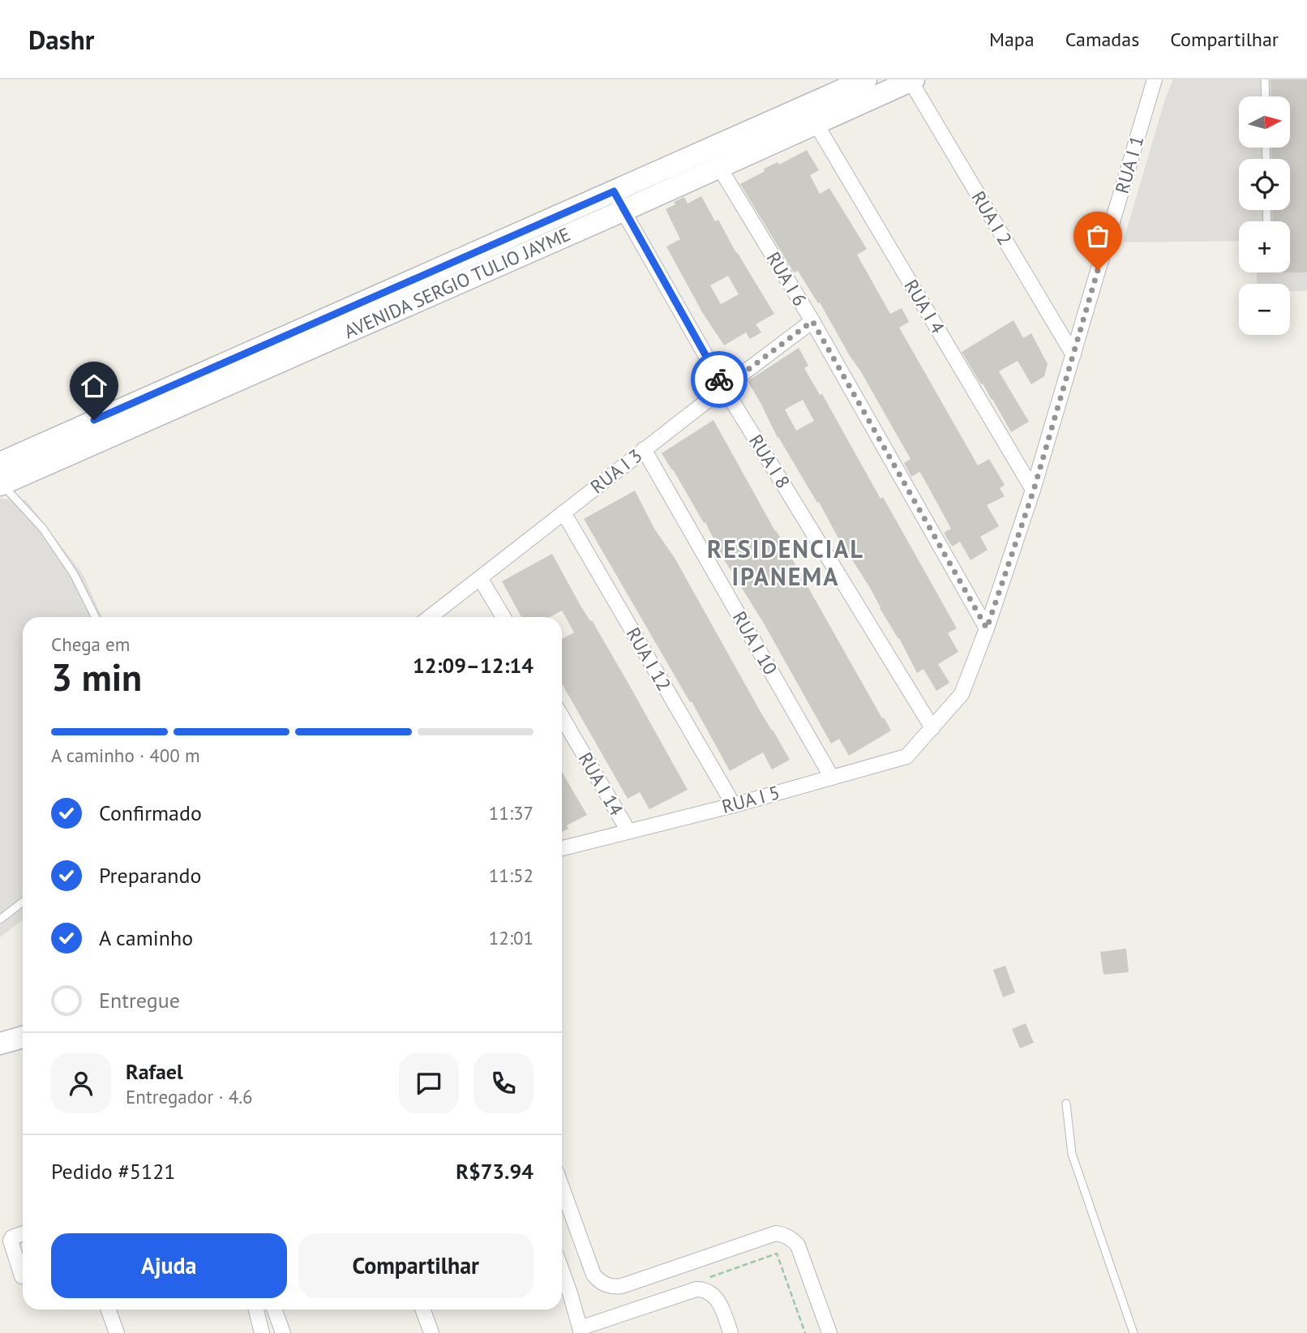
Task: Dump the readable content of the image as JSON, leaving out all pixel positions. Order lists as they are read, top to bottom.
{
  "streets": {
    "street": [
      "RUA I 1",
      "RUA I 2",
      "RUA I 6",
      "AVENIDA SERGIO TULIO JAYME",
      "RUA I 4",
      "RUA I 8",
      "RUA I 3",
      "RUA I 10",
      "RUA I 12",
      "RUA I 14",
      "RUA I 5"
    ]
  },
  "crossings": [
    ["RUA I 1", "RUA I 2"],
    ["RUA I 1", "RUA I 6"],
    ["RUA I 1", "RUA I 4"],
    ["RUA I 1", "RUA I 8"],
    ["RUA I 1", "RUA I 5"],
    ["RUA I 2", "AVENIDA SERGIO TULIO JAYME"],
    ["RUA I 6", "AVENIDA SERGIO TULIO JAYME"],
    ["RUA I 6", "RUA I 3"],
    ["AVENIDA SERGIO TULIO JAYME", "RUA I 4"],
    ["AVENIDA SERGIO TULIO JAYME", "RUA I 8"],
    ["RUA I 8", "RUA I 3"],
    ["RUA I 8", "RUA I 5"],
    ["RUA I 3", "RUA I 10"],
    ["RUA I 3", "RUA I 12"],
    ["RUA I 10", "RUA I 5"],
    ["RUA I 12", "RUA I 5"],
    ["RUA I 14", "RUA I 5"]
  ],
  "districts": ["RESIDENCIAL IPANEMA"],
  "north": "right",
  "page": {
    "header": "Dashr",
    "nav": ["Mapa", "Camadas", "Compartilhar"],
    "map_buttons": ["+", "−"],
    "heading": ["3 min", "Chega em", "12:09–12:14"],
    "panel": [
      "Rafael",
      "Entregador · 4.6",
      "Pedido #5121",
      "R$73.94"
    ],
    "bar": "A caminho · 400 m",
    "list": [
      ["Confirmado", "11:37"],
      ["Preparando", "11:52"],
      ["A caminho", "12:01"],
      "Entregue"
    ],
    "buttons": ["Ajuda", "Compartilhar"]
  }
}
